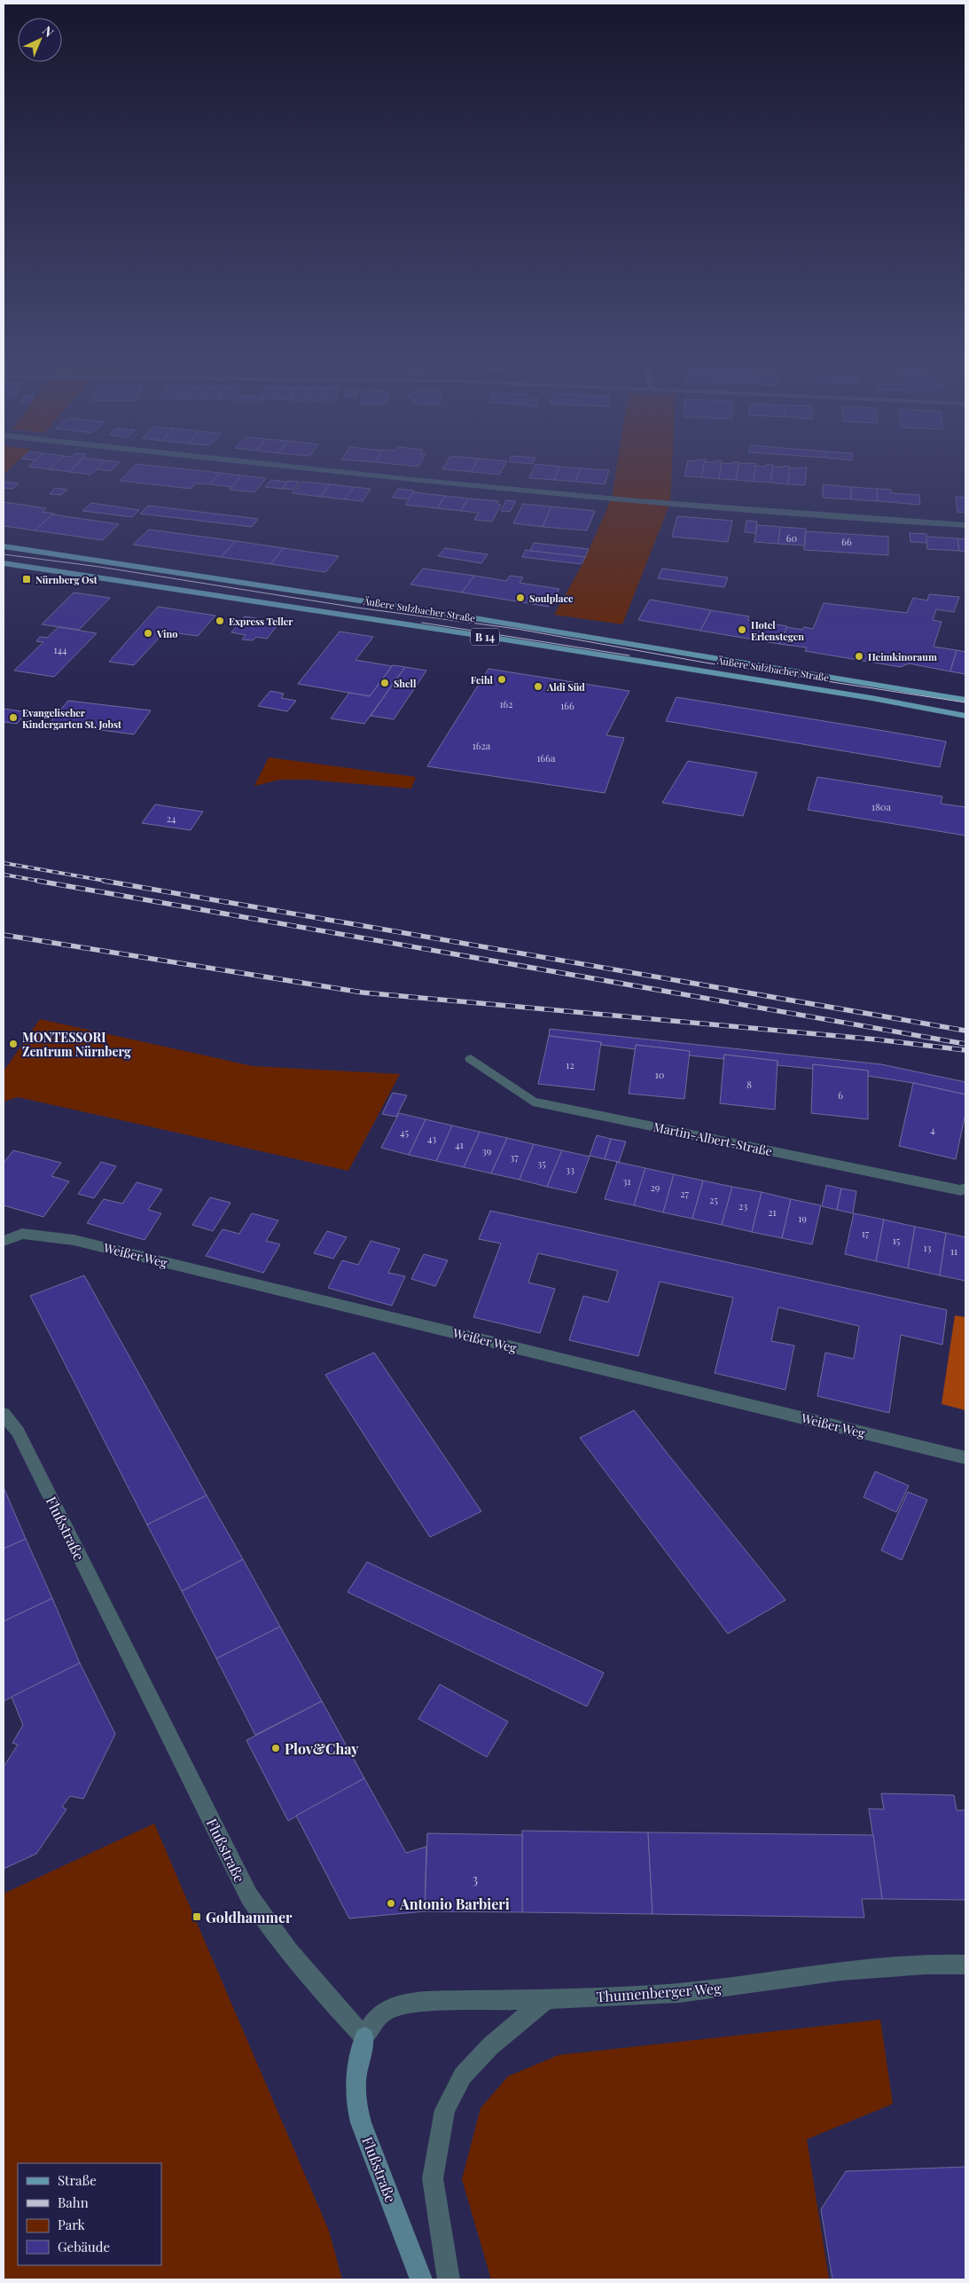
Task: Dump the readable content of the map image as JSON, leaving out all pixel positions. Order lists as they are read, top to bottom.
{
  "streets": {
    "main road": ["Äußere Sulzbacher Straße", "B 14"],
    "street": [
      "Martin-Albert-Straße",
      "Weißer Weg",
      "Flußstraße",
      "Thumenberger Weg"
    ]
  },
  "crossings": [
    ["Flußstraße", "Thumenberger Weg"]
  ],
  "places": {
    "transit": ["Nürnberg Ost", "Goldhammer"],
    "other": [
      "Soulplace",
      "Express Teller",
      "Hotel Erlenstegen",
      "Vino",
      "Heimkinoraum",
      "Feihl",
      "Shell",
      "Aldi Süd",
      "Evangelischer Kindergarten St. Jobst",
      "MONTESSORI Zentrum Nürnberg",
      "Plov&Chay",
      "Antonio Barbieri"
    ]
  },
  "house_numbers": [
    "60",
    "66",
    "144",
    "162",
    "166",
    "162a",
    "166a",
    "180a",
    "24",
    "12",
    "10",
    "8",
    "6",
    "4",
    "45",
    "43",
    "41",
    "39",
    "37",
    "35",
    "33",
    "31",
    "29",
    "27",
    "25",
    "23",
    "21",
    "19",
    "17",
    "15",
    "13",
    "11",
    "3"
  ],
  "legend": [
    "Straße",
    "Bahn",
    "Park",
    "Gebäude"
  ],
  "north": "top right"
}
